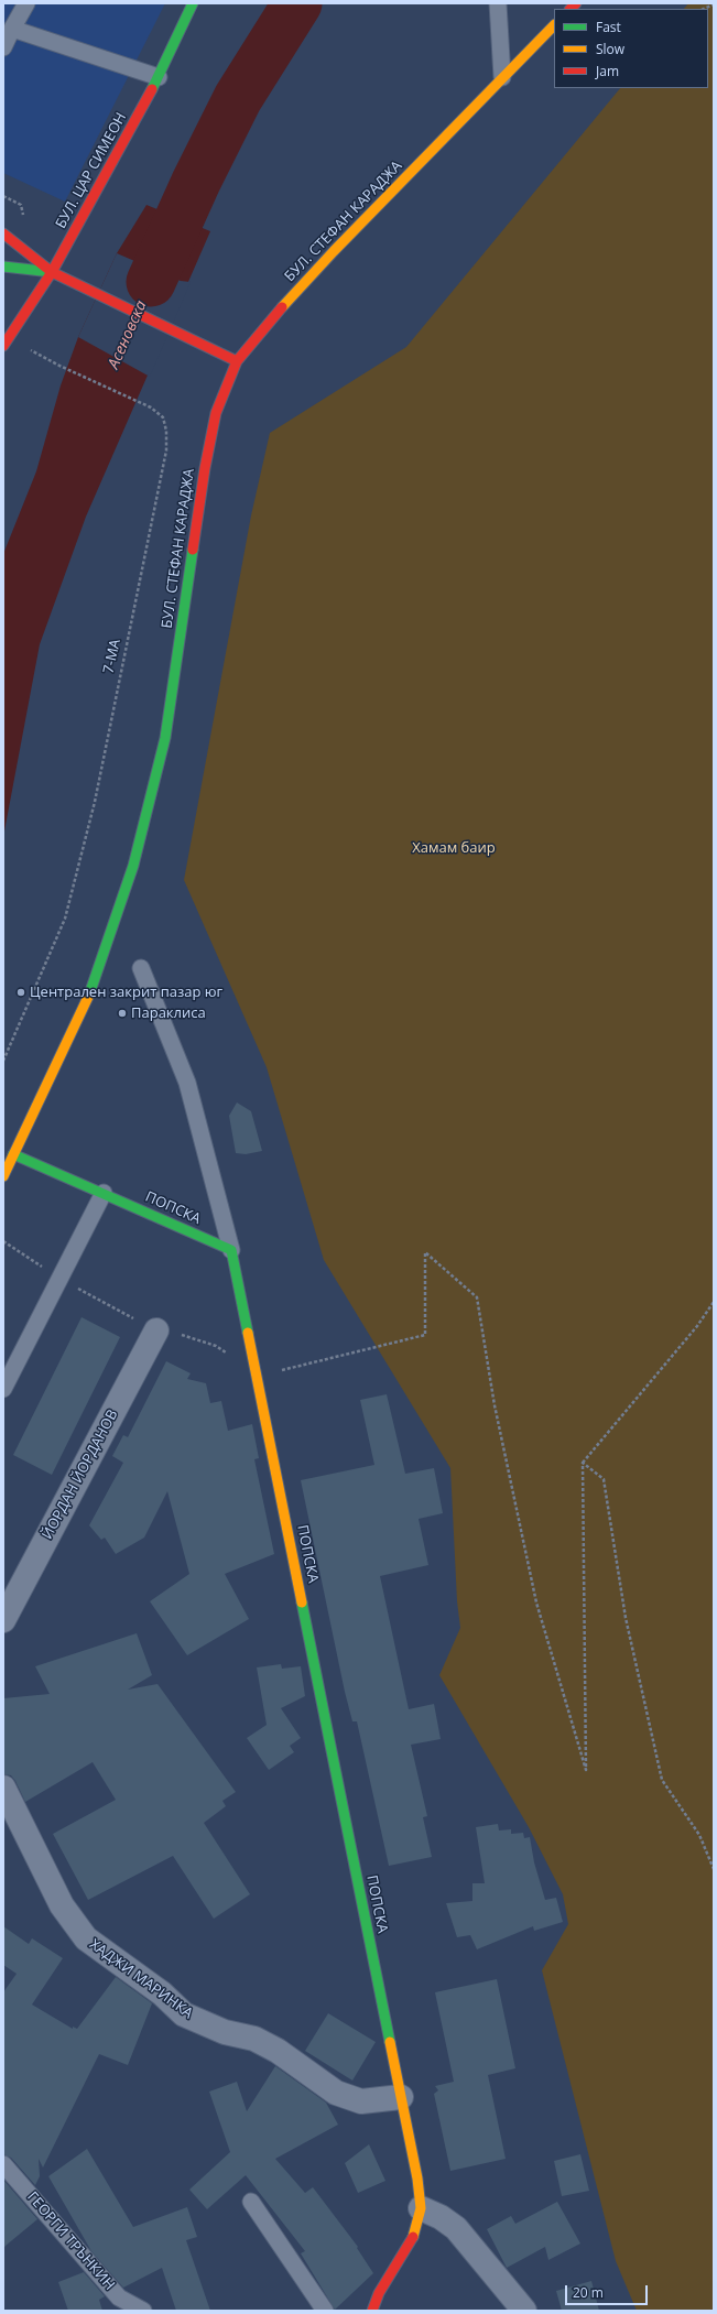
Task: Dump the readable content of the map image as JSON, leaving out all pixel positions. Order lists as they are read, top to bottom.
{
  "streets": {
    "main road": ["БУЛ. ЦАР СИМЕОН", "БУЛ. СТЕФАН КАРАДЖА", "ПОПСКА"],
    "street": ["ЙОРДАН ЙОРДАНОВ", "ХАДЖИ МАРИНКА"],
    "lane": ["ГЕОРГИ ТРЪНКИН"],
    "path": ["7-МА"]
  },
  "crossings": [
    ["БУЛ. ЦАР СИМЕОН", "7-МА"],
    ["БУЛ. СТЕФАН КАРАДЖА", "ПОПСКА"],
    ["ПОПСКА", "ХАДЖИ МАРИНКА"]
  ],
  "water": ["Асеновска"],
  "parks": ["Хамам баир"],
  "places": ["Централен закрит пазар юг", "Параклиса"],
  "legend": ["Fast", "Slow", "Jam"],
  "scale_bar": "20 m"
}
